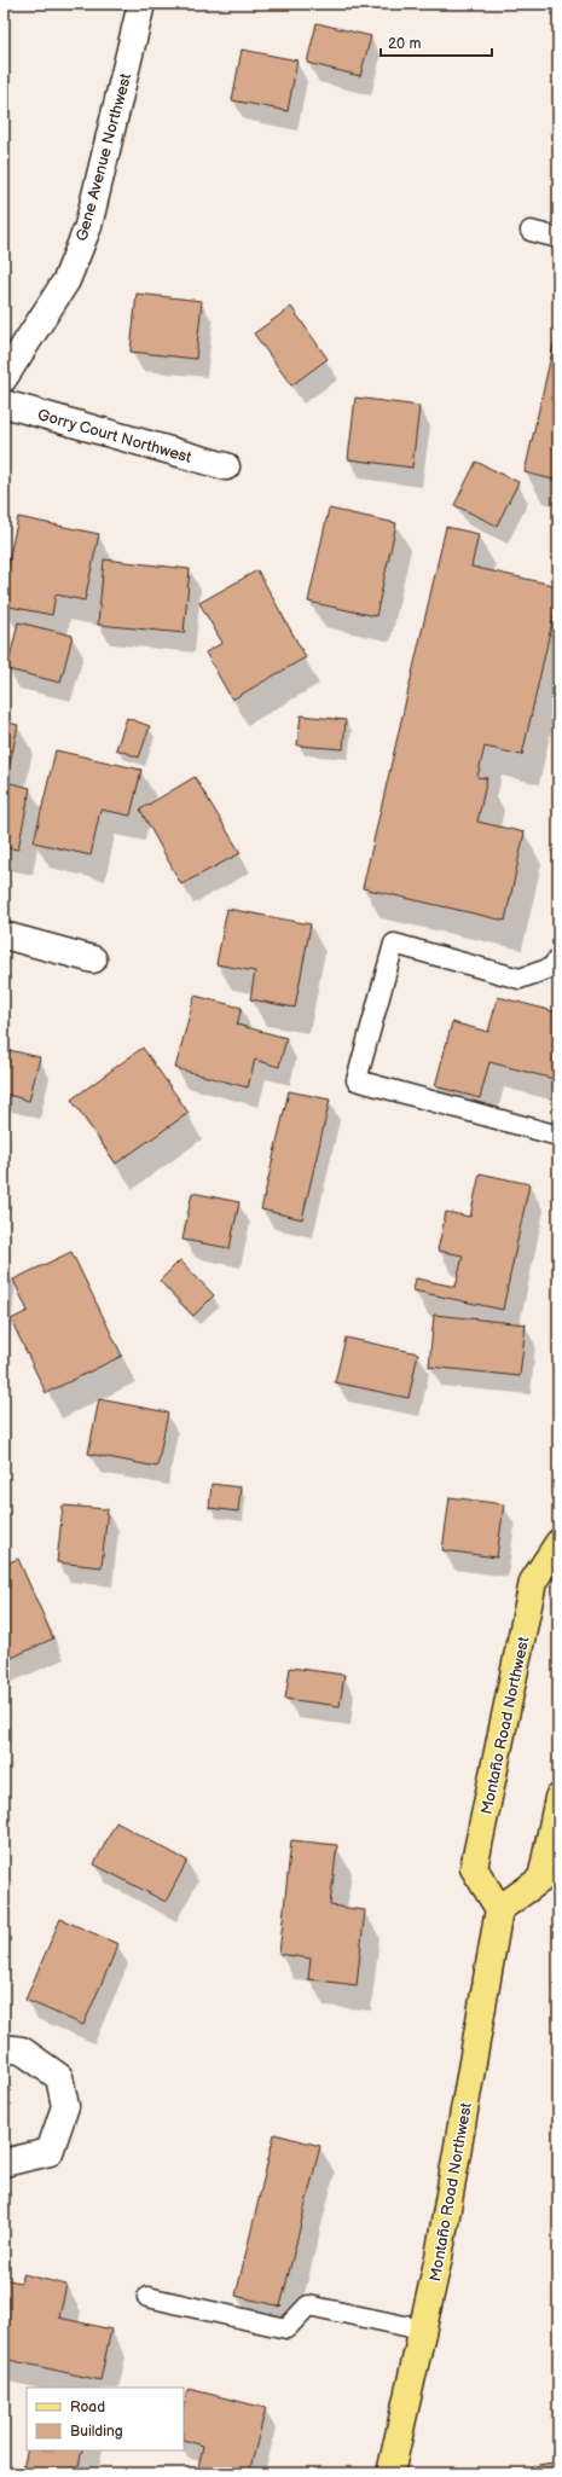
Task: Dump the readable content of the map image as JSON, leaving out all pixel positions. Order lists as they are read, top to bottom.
{
  "streets": {
    "main road": ["Montaño Road Northwest"],
    "street": ["Gene Avenue Northwest", "Gorry Court Northwest"]
  },
  "legend": ["Road", "Building"],
  "scale_bar": "20 m"
}
